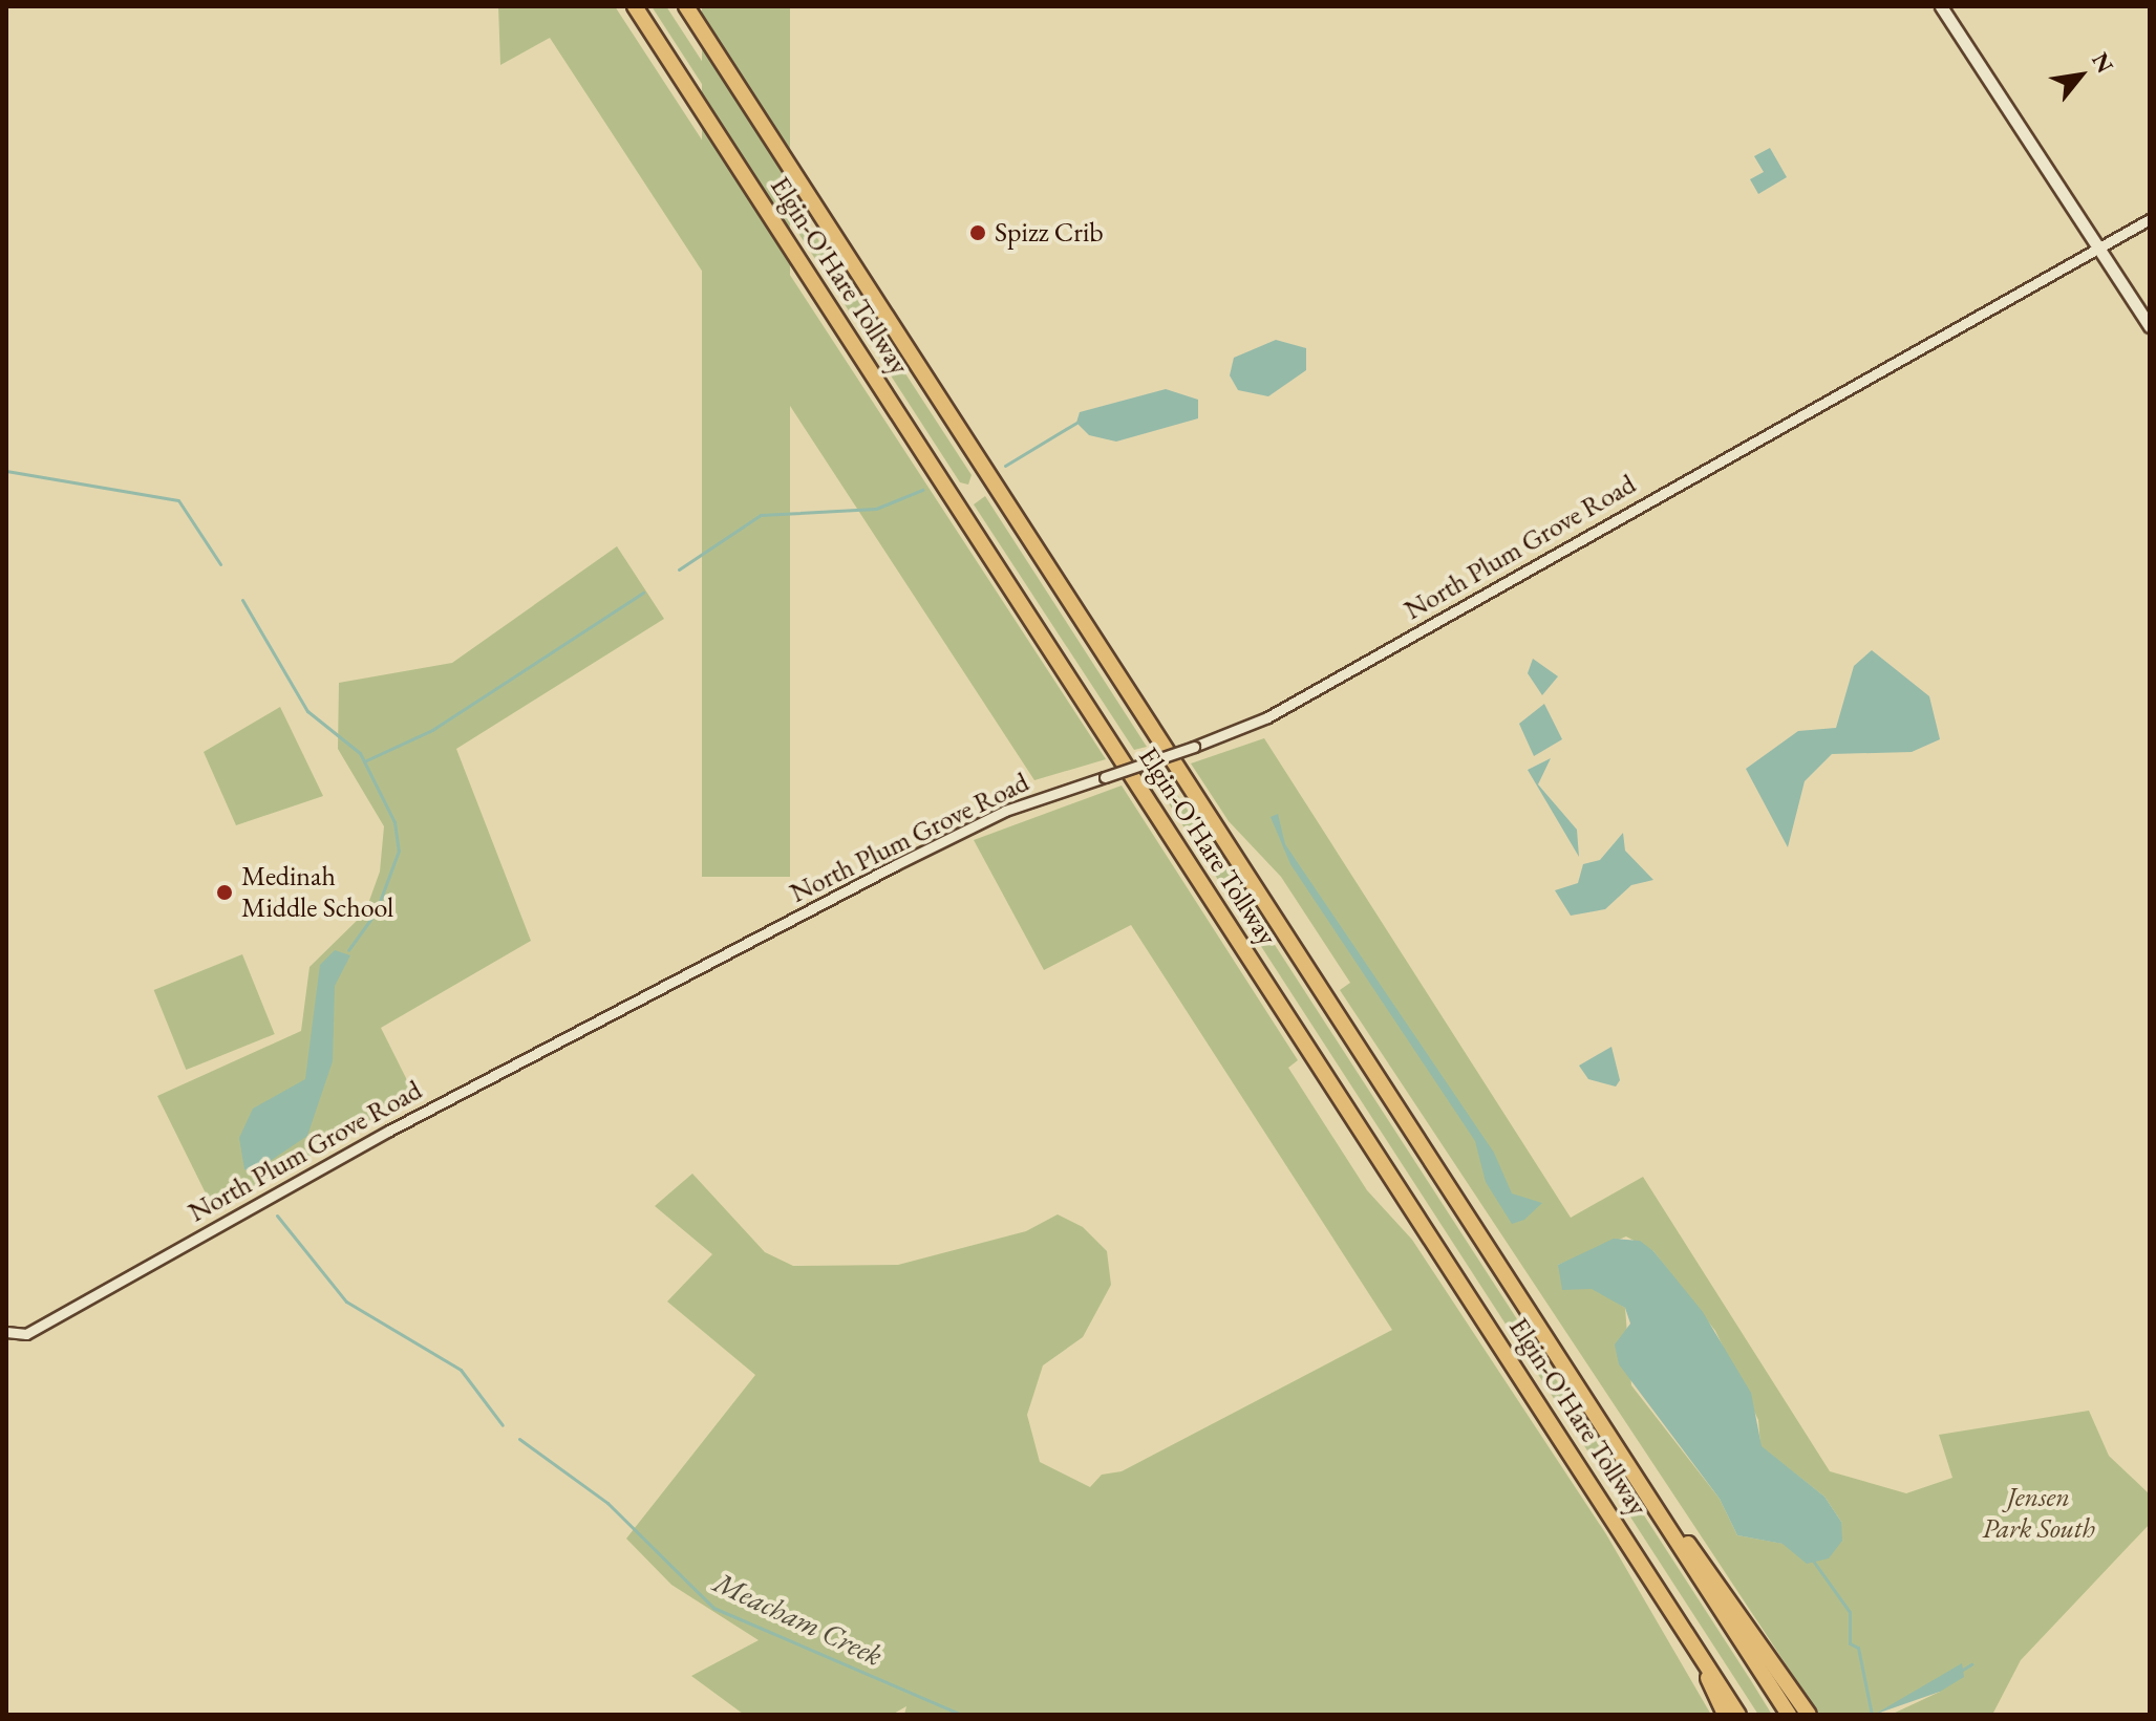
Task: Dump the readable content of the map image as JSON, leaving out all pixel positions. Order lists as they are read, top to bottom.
{
  "streets": {
    "highway": ["Elgin-O'Hare Tollway"],
    "street": ["North Plum Grove Road"]
  },
  "water": ["Meacham Creek"],
  "parks": ["Jensen Park South"],
  "places": ["Spizz Crib", "Medinah Middle School"],
  "north": "top right"
}
